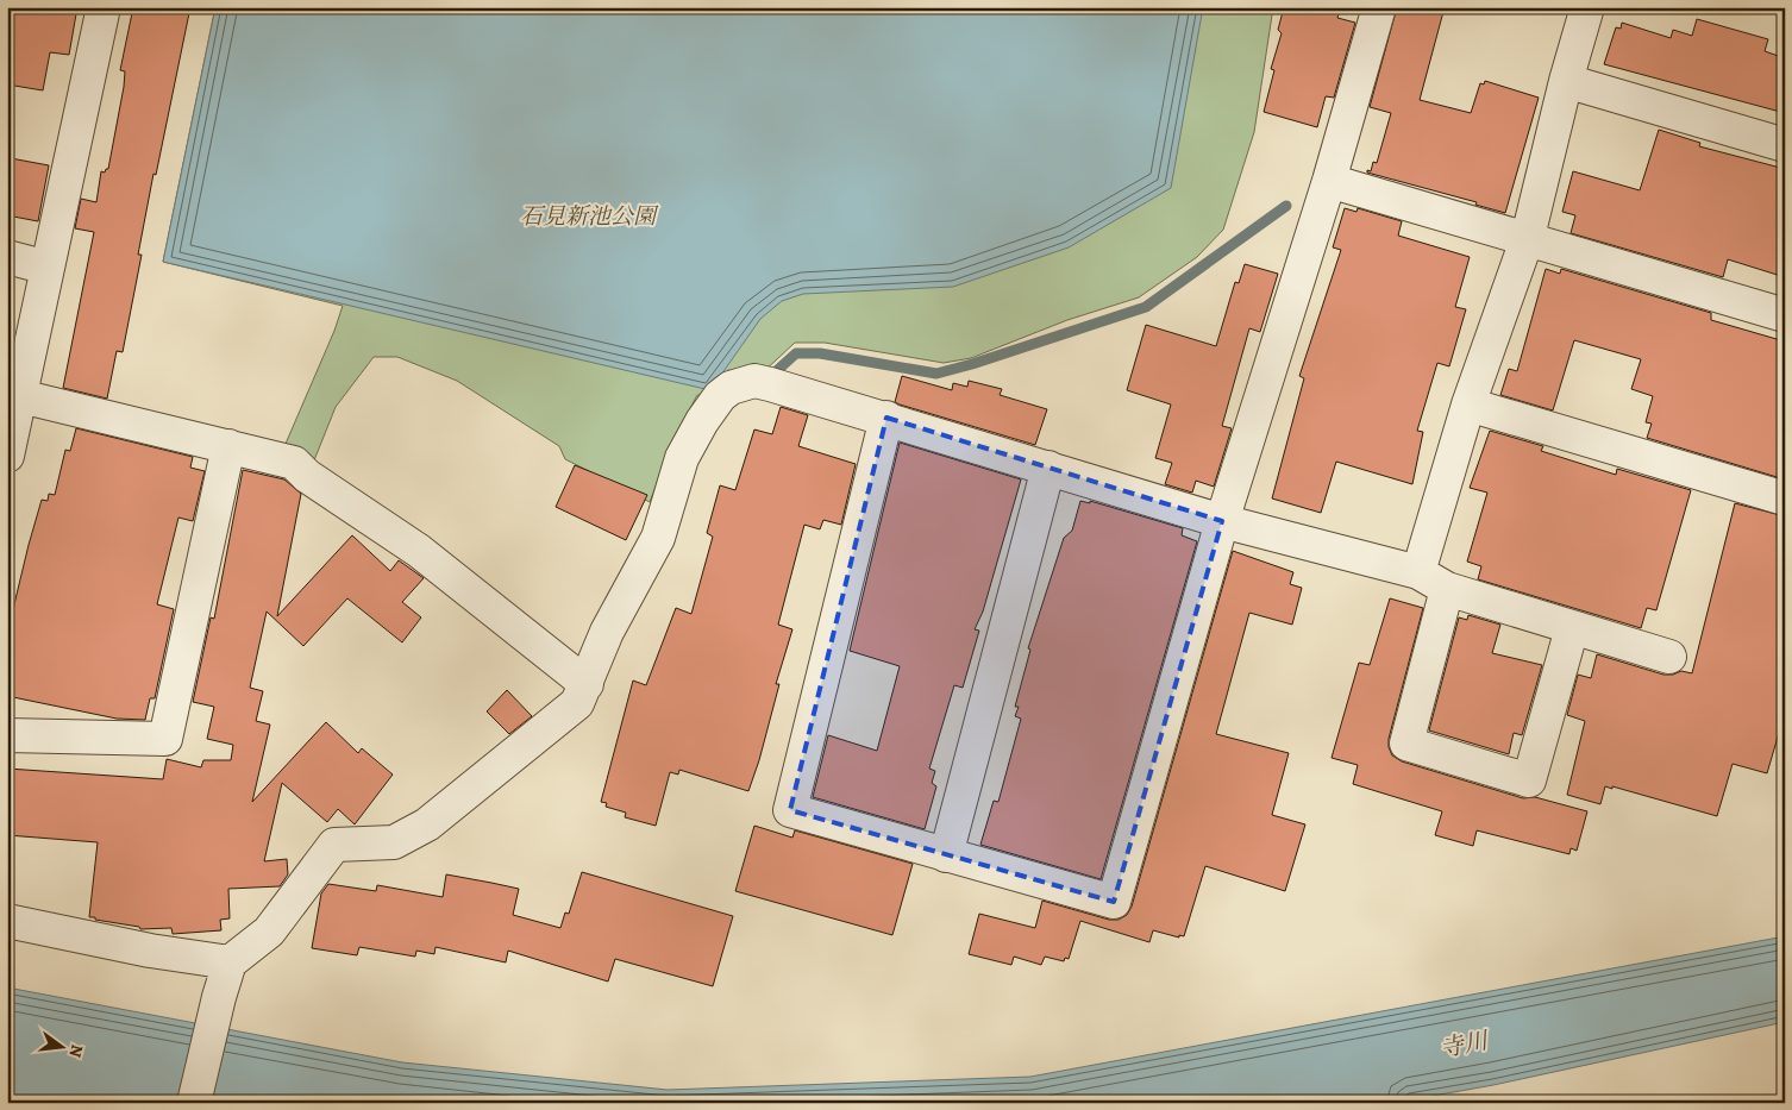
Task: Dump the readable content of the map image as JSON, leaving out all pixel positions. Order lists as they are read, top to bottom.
{
  "water": ["寺川"],
  "parks": ["石見新池公園"],
  "north": "right"
}
